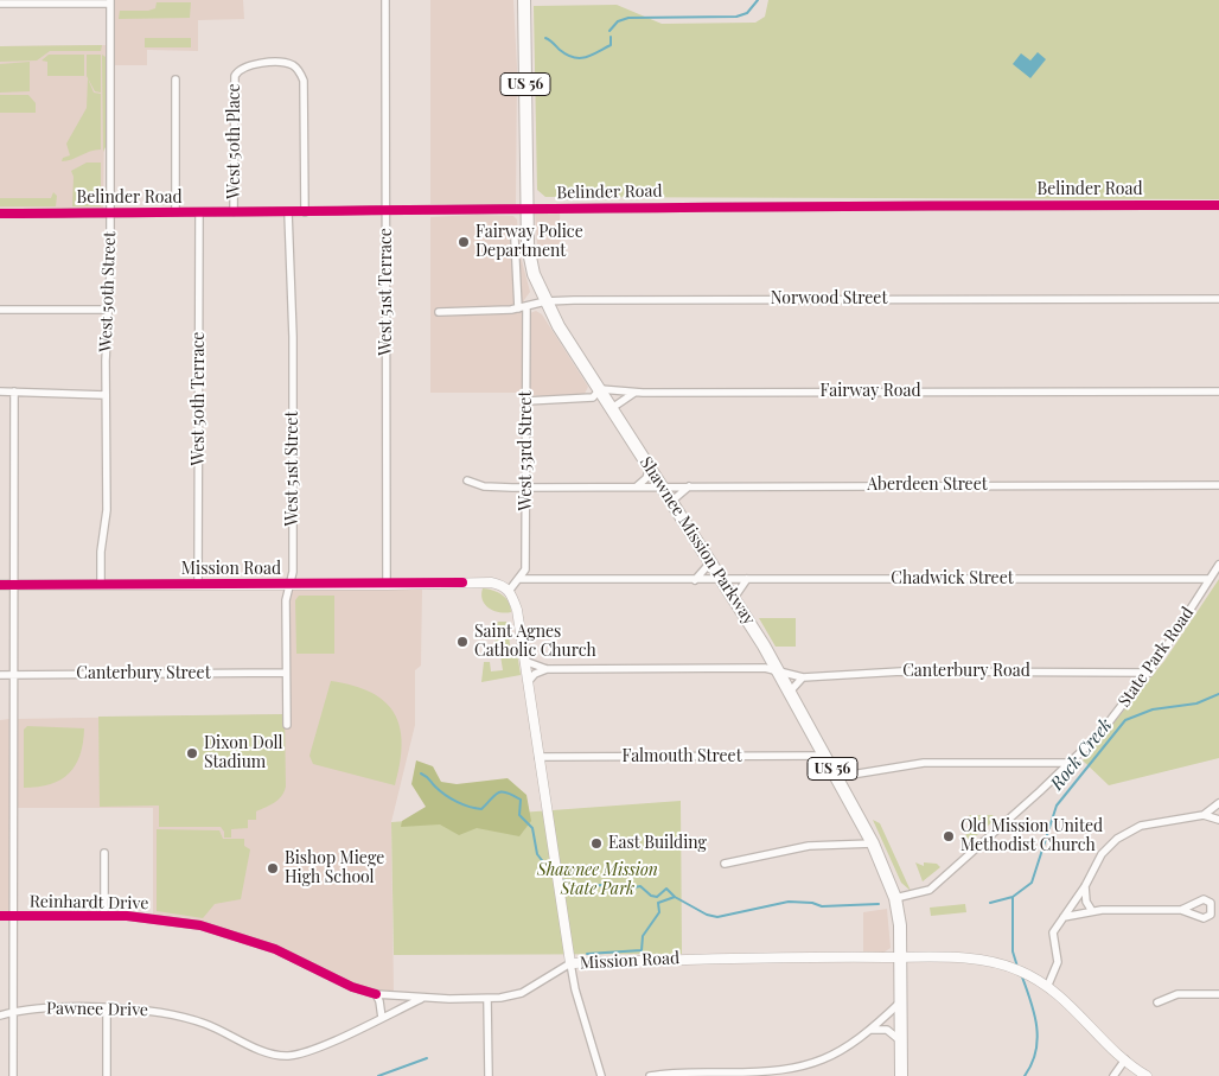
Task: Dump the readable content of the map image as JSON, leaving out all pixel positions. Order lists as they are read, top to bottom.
{
  "streets": {
    "highway": ["US 56", "Shawnee Mission Parkway"],
    "main road": ["Mission Road"],
    "street": [
      "West 50th Place",
      "Belinder Road",
      "West 50th Street",
      "West 51st Terrace",
      "Norwood Street",
      "Fairway Road",
      "West 50th Terrace",
      "West 53rd Street",
      "West 51st Street",
      "Aberdeen Street",
      "Chadwick Street",
      "State Park Road",
      "Canterbury Road",
      "Canterbury Street",
      "Falmouth Street",
      "Reinhardt Drive",
      "Pawnee Drive"
    ]
  },
  "crossings": [
    ["West 50th Place", "Belinder Road"],
    ["Belinder Road", "West 50th Street"],
    ["Belinder Road", "West 51st Terrace"],
    ["Belinder Road", "West 50th Terrace"],
    ["Belinder Road", "West 51st Street"],
    ["Belinder Road", "Shawnee Mission Parkway"],
    ["West 50th Street", "Mission Road"],
    ["West 51st Terrace", "Mission Road"],
    ["Norwood Street", "West 53rd Street"],
    ["Norwood Street", "Shawnee Mission Parkway"],
    ["Fairway Road", "West 53rd Street"],
    ["Fairway Road", "Shawnee Mission Parkway"],
    ["West 50th Terrace", "Mission Road"],
    ["West 53rd Street", "Aberdeen Street"],
    ["West 53rd Street", "Shawnee Mission Parkway"],
    ["West 53rd Street", "Mission Road"],
    ["West 53rd Street", "Chadwick Street"],
    ["West 51st Street", "Mission Road"],
    ["West 51st Street", "Canterbury Street"],
    ["Aberdeen Street", "Shawnee Mission Parkway"],
    ["Shawnee Mission Parkway", "Mission Road"],
    ["Shawnee Mission Parkway", "Chadwick Street"],
    ["Shawnee Mission Parkway", "State Park Road"],
    ["Shawnee Mission Parkway", "Falmouth Street"],
    ["Mission Road", "Falmouth Street"],
    ["Mission Road", "Reinhardt Drive"],
    ["Chadwick Street", "State Park Road"],
    ["State Park Road", "Canterbury Road"],
    ["Reinhardt Drive", "Pawnee Drive"]
  ],
  "water": ["Rock Creek"],
  "parks": ["Shawnee Mission State Park"],
  "places": [
    "Fairway Police Department",
    "Saint Agnes Catholic Church",
    "Dixon Doll Stadium",
    "Old Mission United Methodist Church",
    "East Building",
    "Bishop Miege High School"
  ]
}
